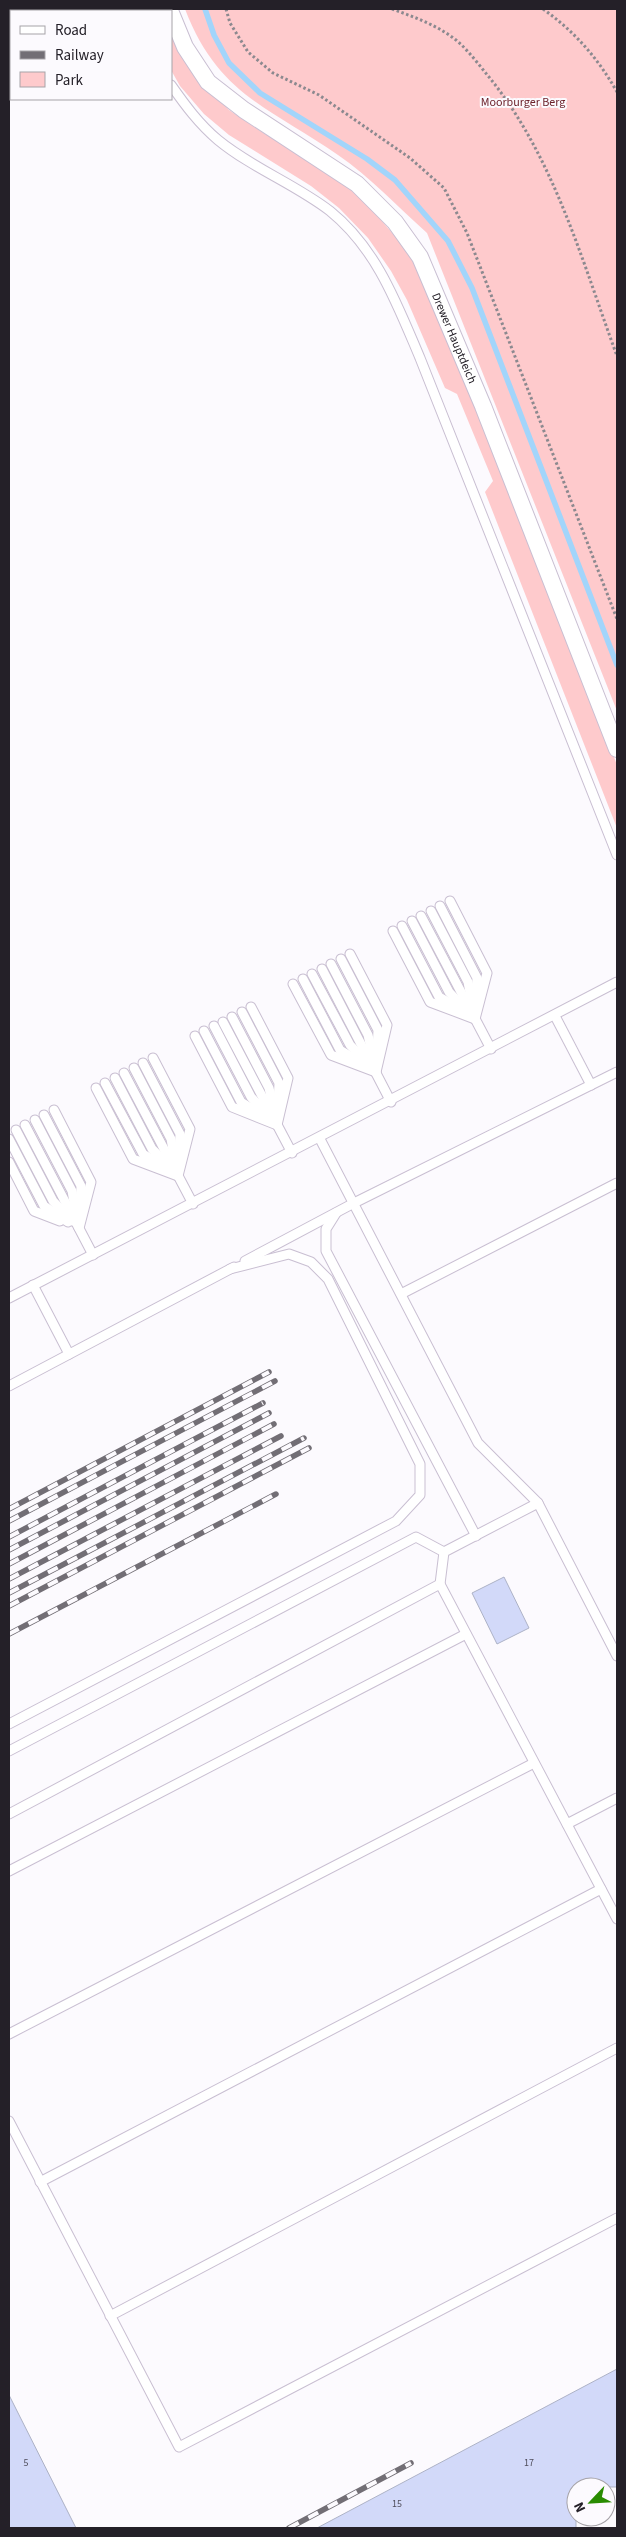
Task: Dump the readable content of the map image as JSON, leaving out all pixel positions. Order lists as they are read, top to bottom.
{
  "streets": {
    "street": ["Drewer Hauptdeich"]
  },
  "parks": ["Moorburger Berg"],
  "house_numbers": ["5", "17", "15"],
  "legend": ["Road", "Railway", "Park"],
  "north": "bottom left"
}
